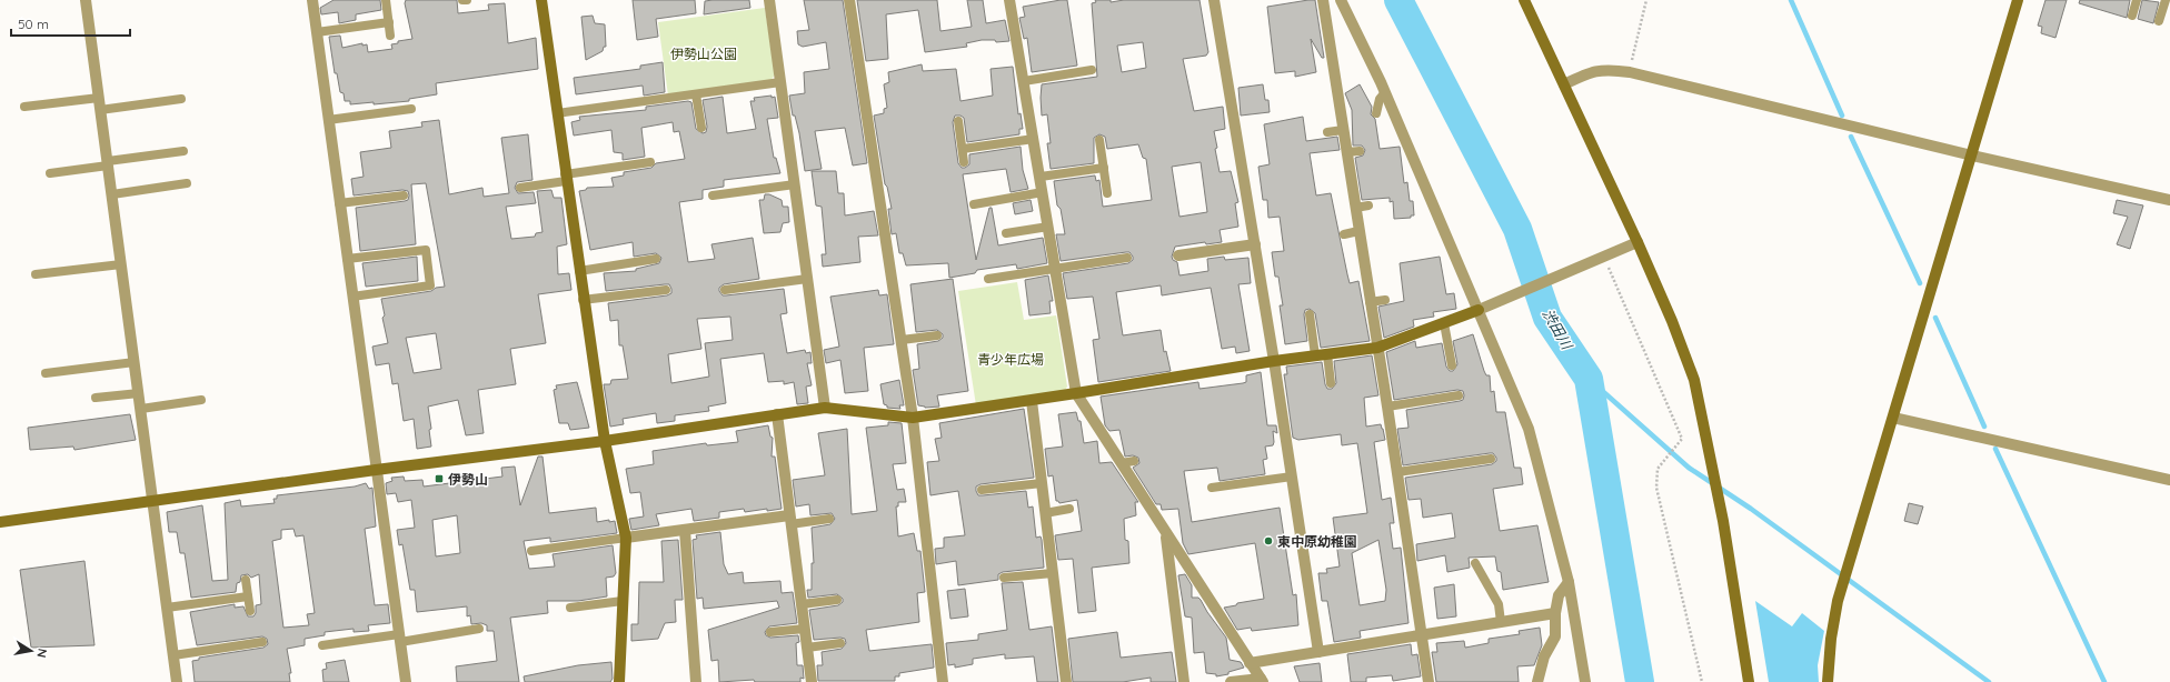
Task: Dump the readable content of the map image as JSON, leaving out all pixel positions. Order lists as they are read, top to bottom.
{
  "water": ["渋田川"],
  "parks": ["伊勢山公園", "青少年広場"],
  "places": {
    "transit": ["伊勢山"],
    "other": ["東中原幼稚園"]
  },
  "scale_bar": "50 m",
  "north": "right"
}
